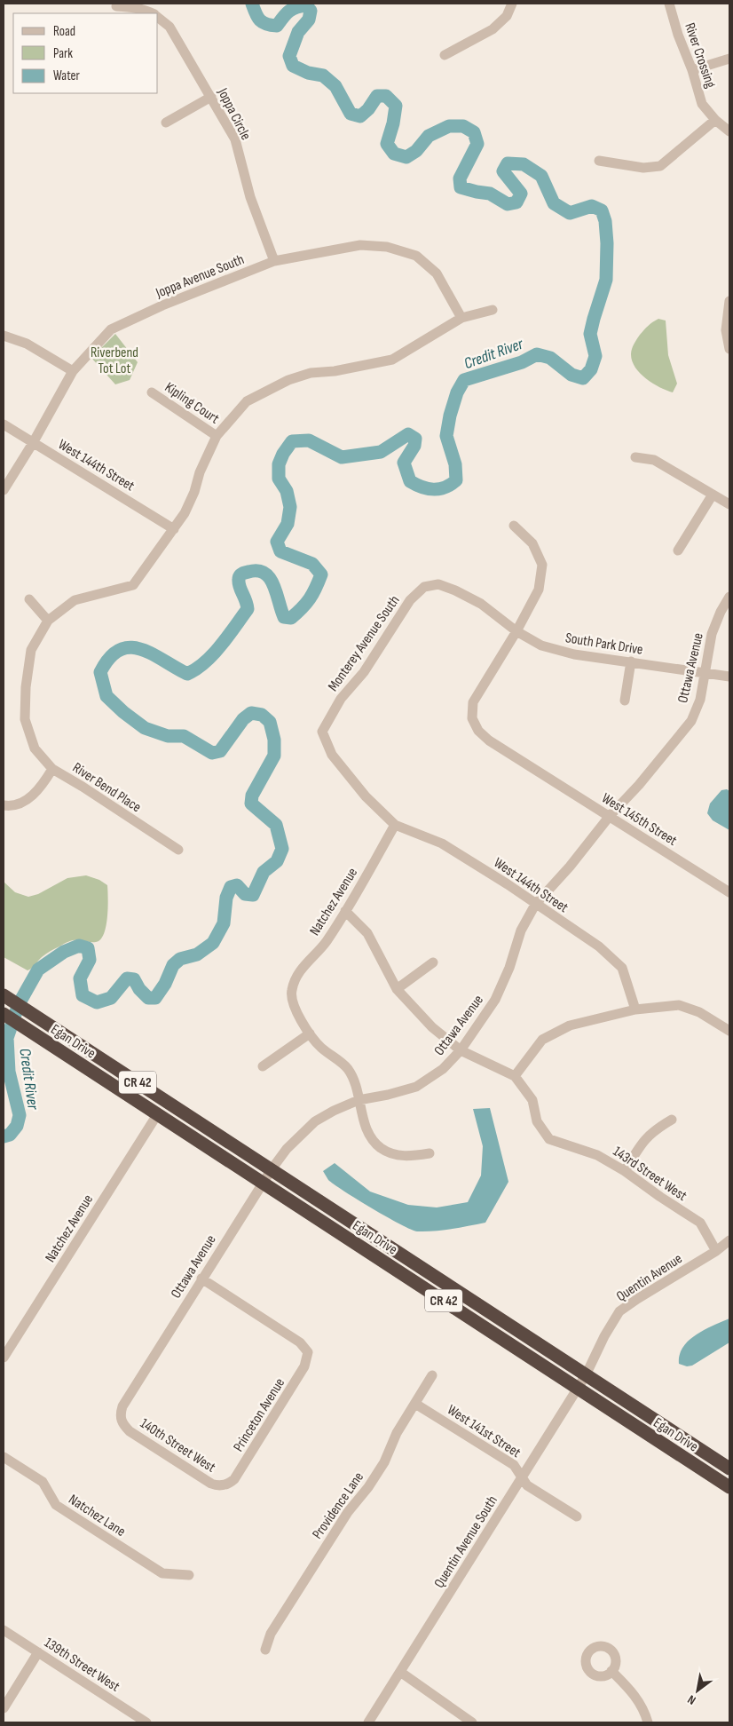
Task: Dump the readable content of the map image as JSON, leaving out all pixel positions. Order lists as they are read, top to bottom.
{
  "streets": {
    "highway": ["Egan Drive", "CR 42"],
    "street": [
      "River Crossing",
      "Joppa Circle",
      "Joppa Avenue South",
      "Kipling Court",
      "West 144th Street",
      "Monterey Avenue South",
      "South Park Drive",
      "Ottawa Avenue",
      "River Bend Place",
      "West 145th Street",
      "Natchez Avenue",
      "143rd Street West",
      "Quentin Avenue",
      "Princeton Avenue",
      "West 141st Street",
      "140th Street West",
      "Providence Lane",
      "Natchez Lane",
      "Quentin Avenue South",
      "139th Street West"
    ]
  },
  "crossings": [
    ["Joppa Circle", "Joppa Avenue South"],
    ["Joppa Avenue South", "West 144th Street"],
    ["West 144th Street", "Monterey Avenue South"],
    ["West 144th Street", "Ottawa Avenue"],
    ["West 144th Street", "Natchez Avenue"],
    ["Monterey Avenue South", "South Park Drive"],
    ["South Park Drive", "Ottawa Avenue"],
    ["South Park Drive", "West 145th Street"],
    ["Ottawa Avenue", "West 145th Street"],
    ["Ottawa Avenue", "Egan Drive"],
    ["Ottawa Avenue", "143rd Street West"],
    ["Ottawa Avenue", "Princeton Avenue"],
    ["Ottawa Avenue", "140th Street West"],
    ["Natchez Avenue", "Egan Drive"],
    ["Natchez Avenue", "143rd Street West"],
    ["Egan Drive", "Quentin Avenue"],
    ["Egan Drive", "Quentin Avenue South"],
    ["143rd Street West", "Quentin Avenue"],
    ["Quentin Avenue", "Quentin Avenue South"],
    ["Princeton Avenue", "140th Street West"],
    ["West 141st Street", "Providence Lane"],
    ["West 141st Street", "Quentin Avenue South"]
  ],
  "water": ["Credit River"],
  "parks": ["Riverbend Tot Lot"],
  "legend": ["Road", "Park", "Water"],
  "north": "bottom left"
}
